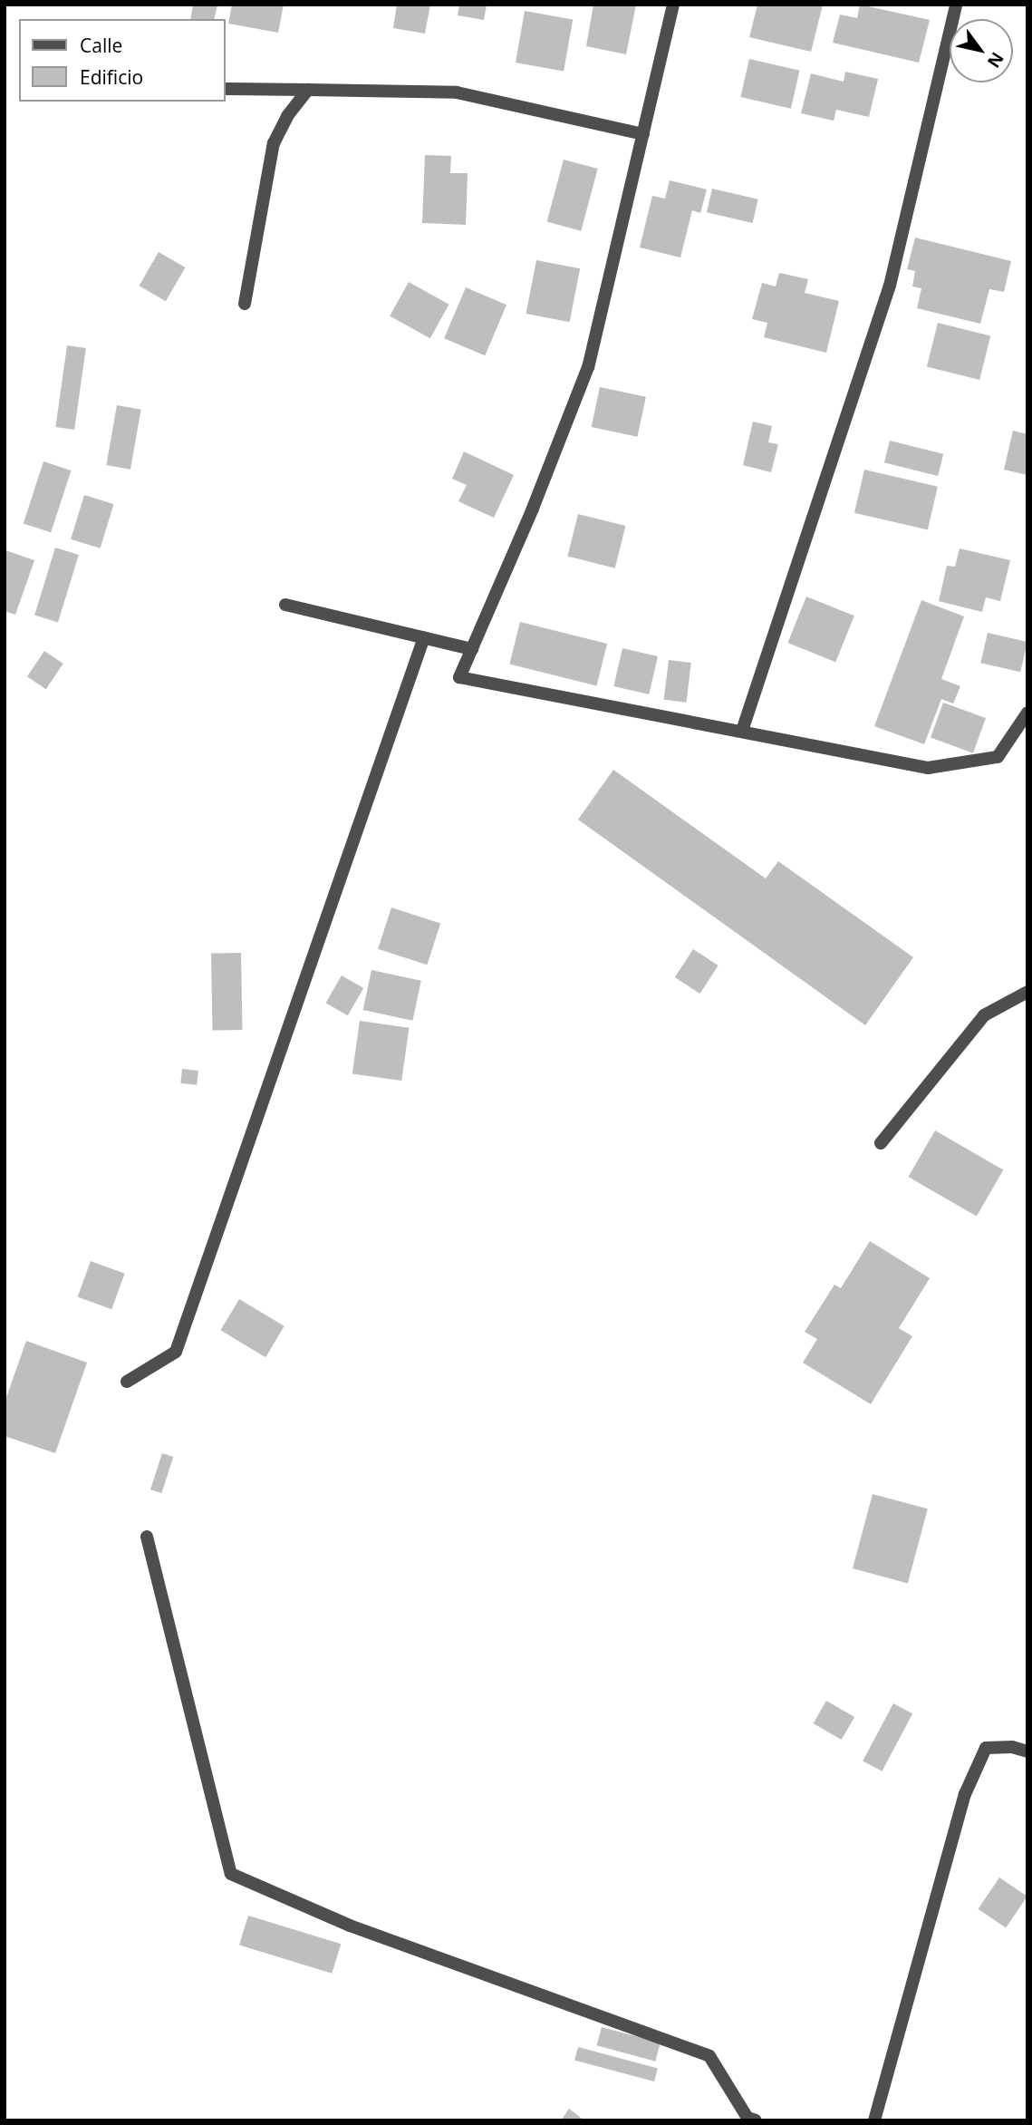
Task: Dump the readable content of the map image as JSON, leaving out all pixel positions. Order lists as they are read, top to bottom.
{
  "legend": ["Calle", "Edificio"],
  "north": "bottom right"
}
